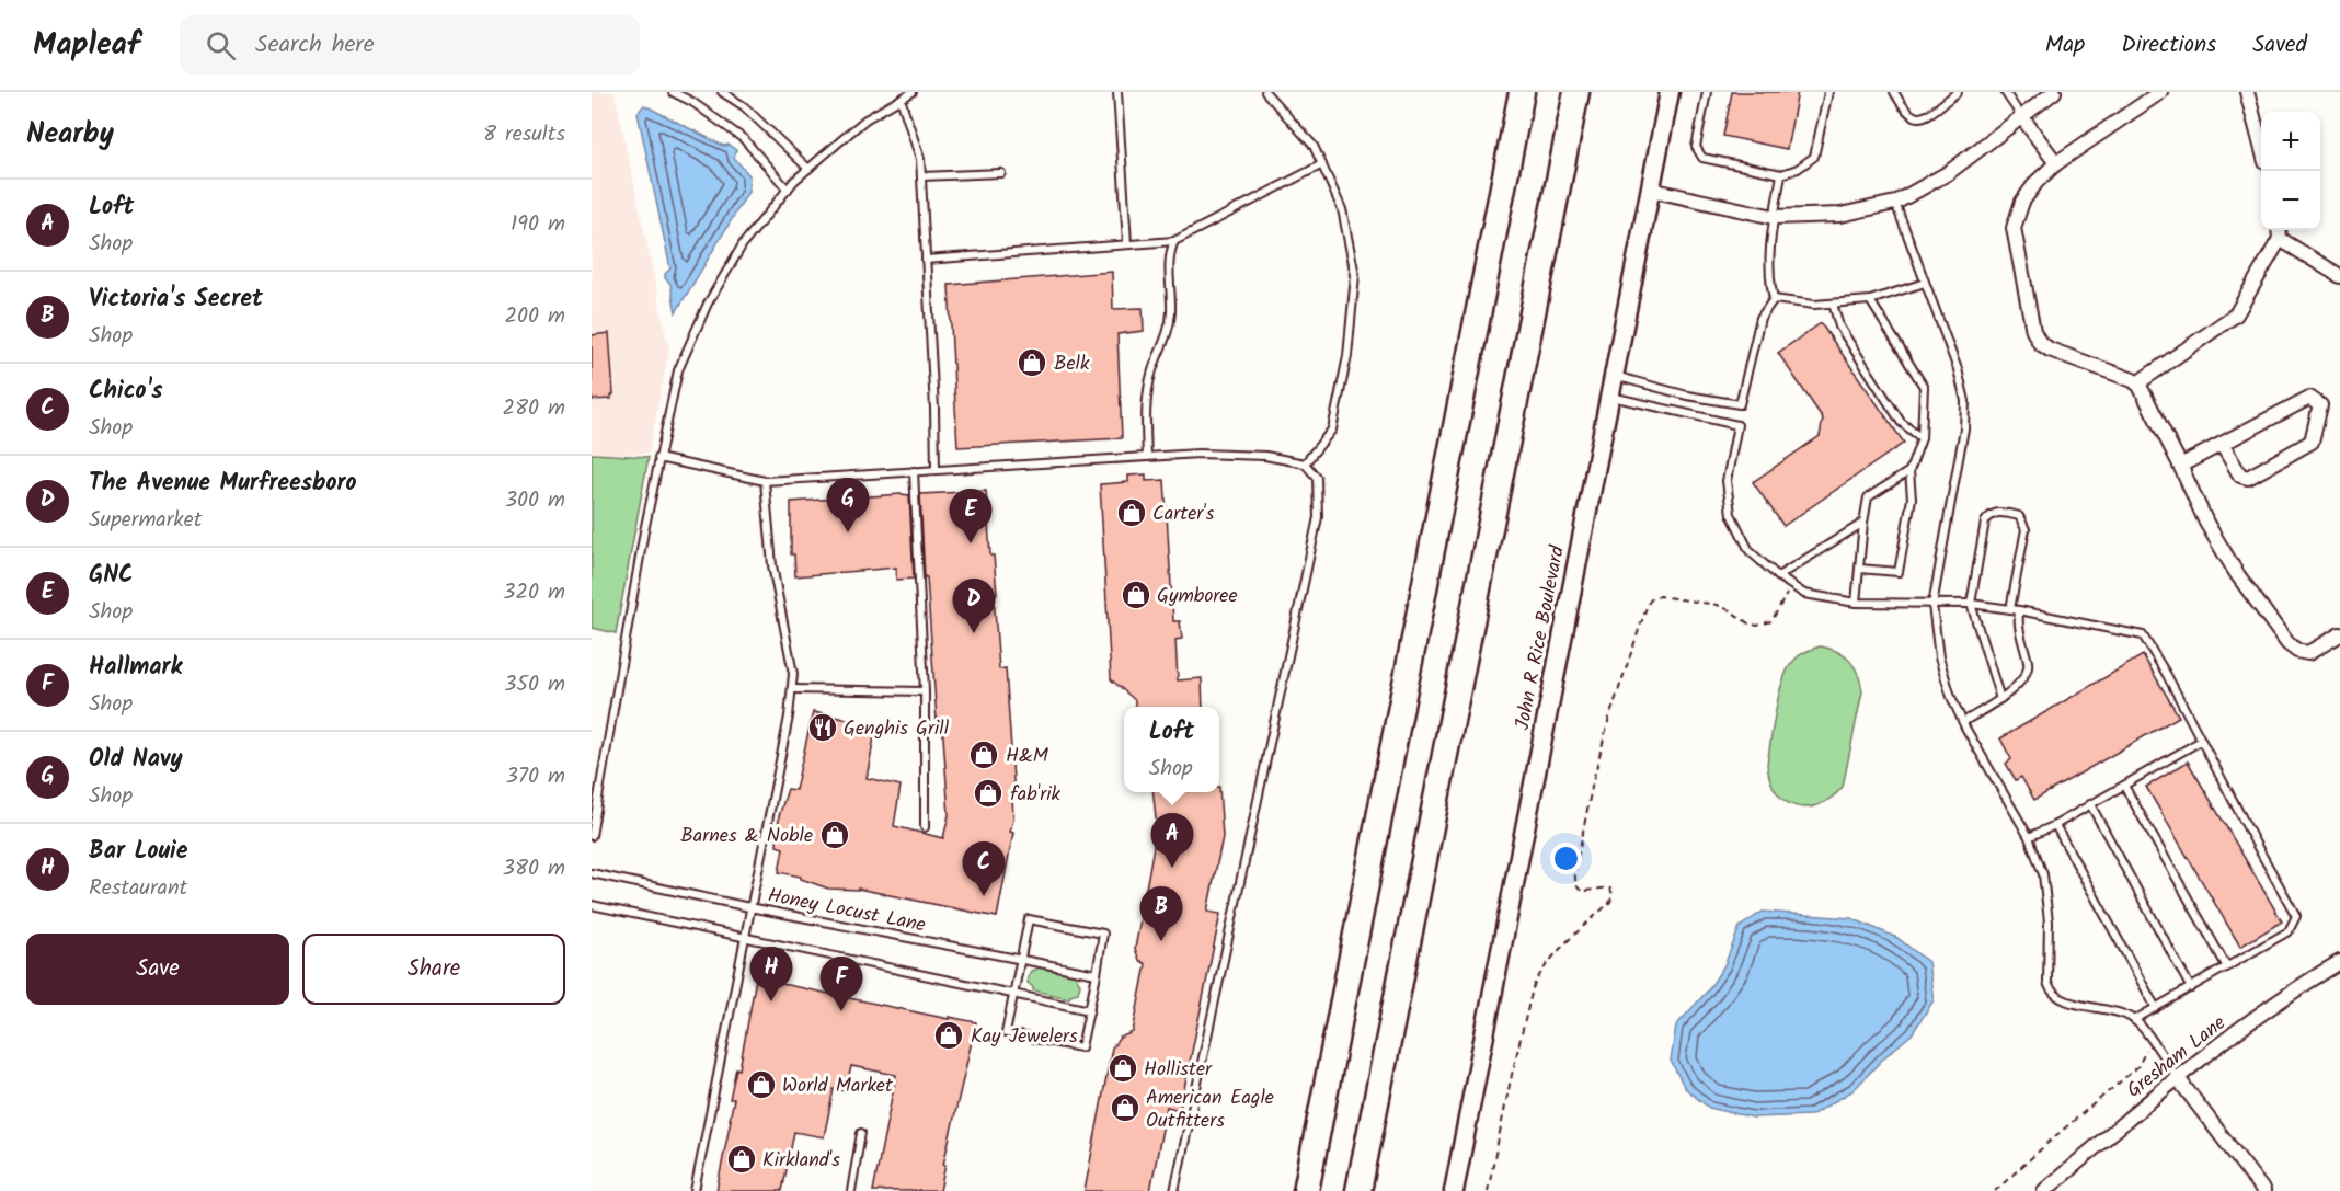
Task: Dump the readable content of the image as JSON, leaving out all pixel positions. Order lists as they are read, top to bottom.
{
  "streets": {
    "street": ["John R Rice Boulevard", "Gresham Lane"],
    "lane": ["Honey Locust Lane"]
  },
  "places": {
    "shop": [
      "Belk",
      "Carter's",
      "Gymboree",
      "H&M",
      "fab'rik",
      "Barnes & Noble",
      "Kay Jewelers",
      "Hollister",
      "World Market",
      "American Eagle Outfitters",
      "Kirkland's"
    ],
    "restaurant": ["Genghis Grill"]
  },
  "page": {
    "header": "Mapleaf",
    "search": "Search here",
    "nav": ["Map", "Directions", "Saved"],
    "heading": ["Nearby", "8 results"],
    "map_buttons": ["+", "−"],
    "list": [
      {
        "mark": "A",
        "name": "Loft",
        "note": "Shop",
        "value": "190 m"
      },
      {
        "mark": "B",
        "name": "Victoria's Secret",
        "note": "Shop",
        "value": "200 m"
      },
      {
        "mark": "C",
        "name": "Chico's",
        "note": "Shop",
        "value": "280 m"
      },
      {
        "mark": "D",
        "name": "The Avenue Murfreesboro",
        "note": "Supermarket",
        "value": "300 m"
      },
      {
        "mark": "E",
        "name": "GNC",
        "note": "Shop",
        "value": "320 m"
      },
      {
        "mark": "F",
        "name": "Hallmark",
        "note": "Shop",
        "value": "350 m"
      },
      {
        "mark": "G",
        "name": "Old Navy",
        "note": "Shop",
        "value": "370 m"
      },
      {
        "mark": "H",
        "name": "Bar Louie",
        "note": "Restaurant",
        "value": "380 m"
      }
    ],
    "pins": [
      "G",
      "E",
      "D",
      "A",
      "C",
      "B",
      "H",
      "F"
    ],
    "popup": ["Loft", "Shop"],
    "buttons": ["Save", "Share"]
  }
}
